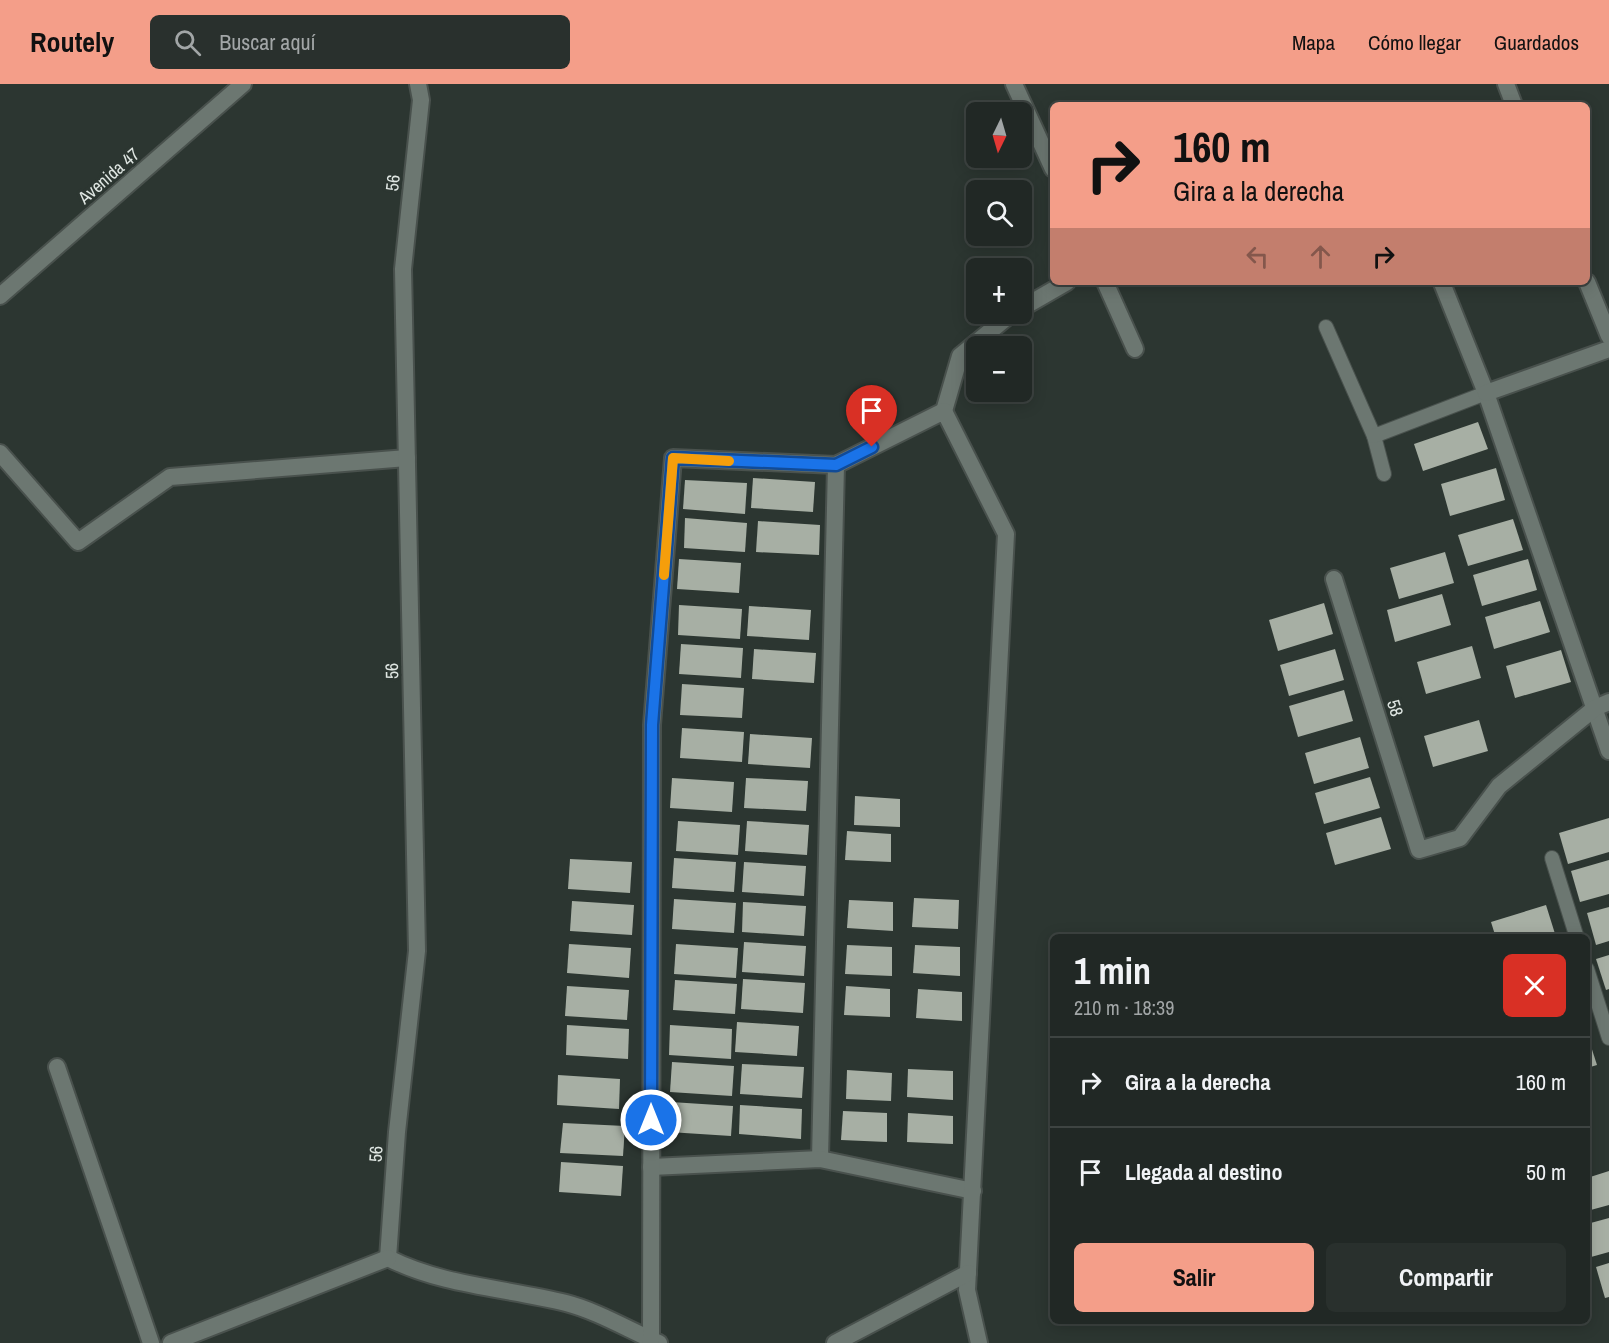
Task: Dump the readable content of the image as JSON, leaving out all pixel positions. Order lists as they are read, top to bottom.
{
  "streets": {
    "street": ["Avenida 47", "56", "58"]
  },
  "north": "bottom",
  "page": {
    "header": "Routely",
    "search": "Buscar aquí",
    "nav": ["Mapa", "Cómo llegar", "Guardados"],
    "map_buttons": ["+", "−"],
    "turn": ["160 m", "Gira a la derecha"],
    "heading": ["1 min", "210 m · 18:39"],
    "list": [
      {
        "name": "Gira a la derecha",
        "value": "160 m"
      },
      {
        "name": "Llegada al destino",
        "value": "50 m"
      }
    ],
    "buttons": ["Salir", "Compartir"]
  }
}
